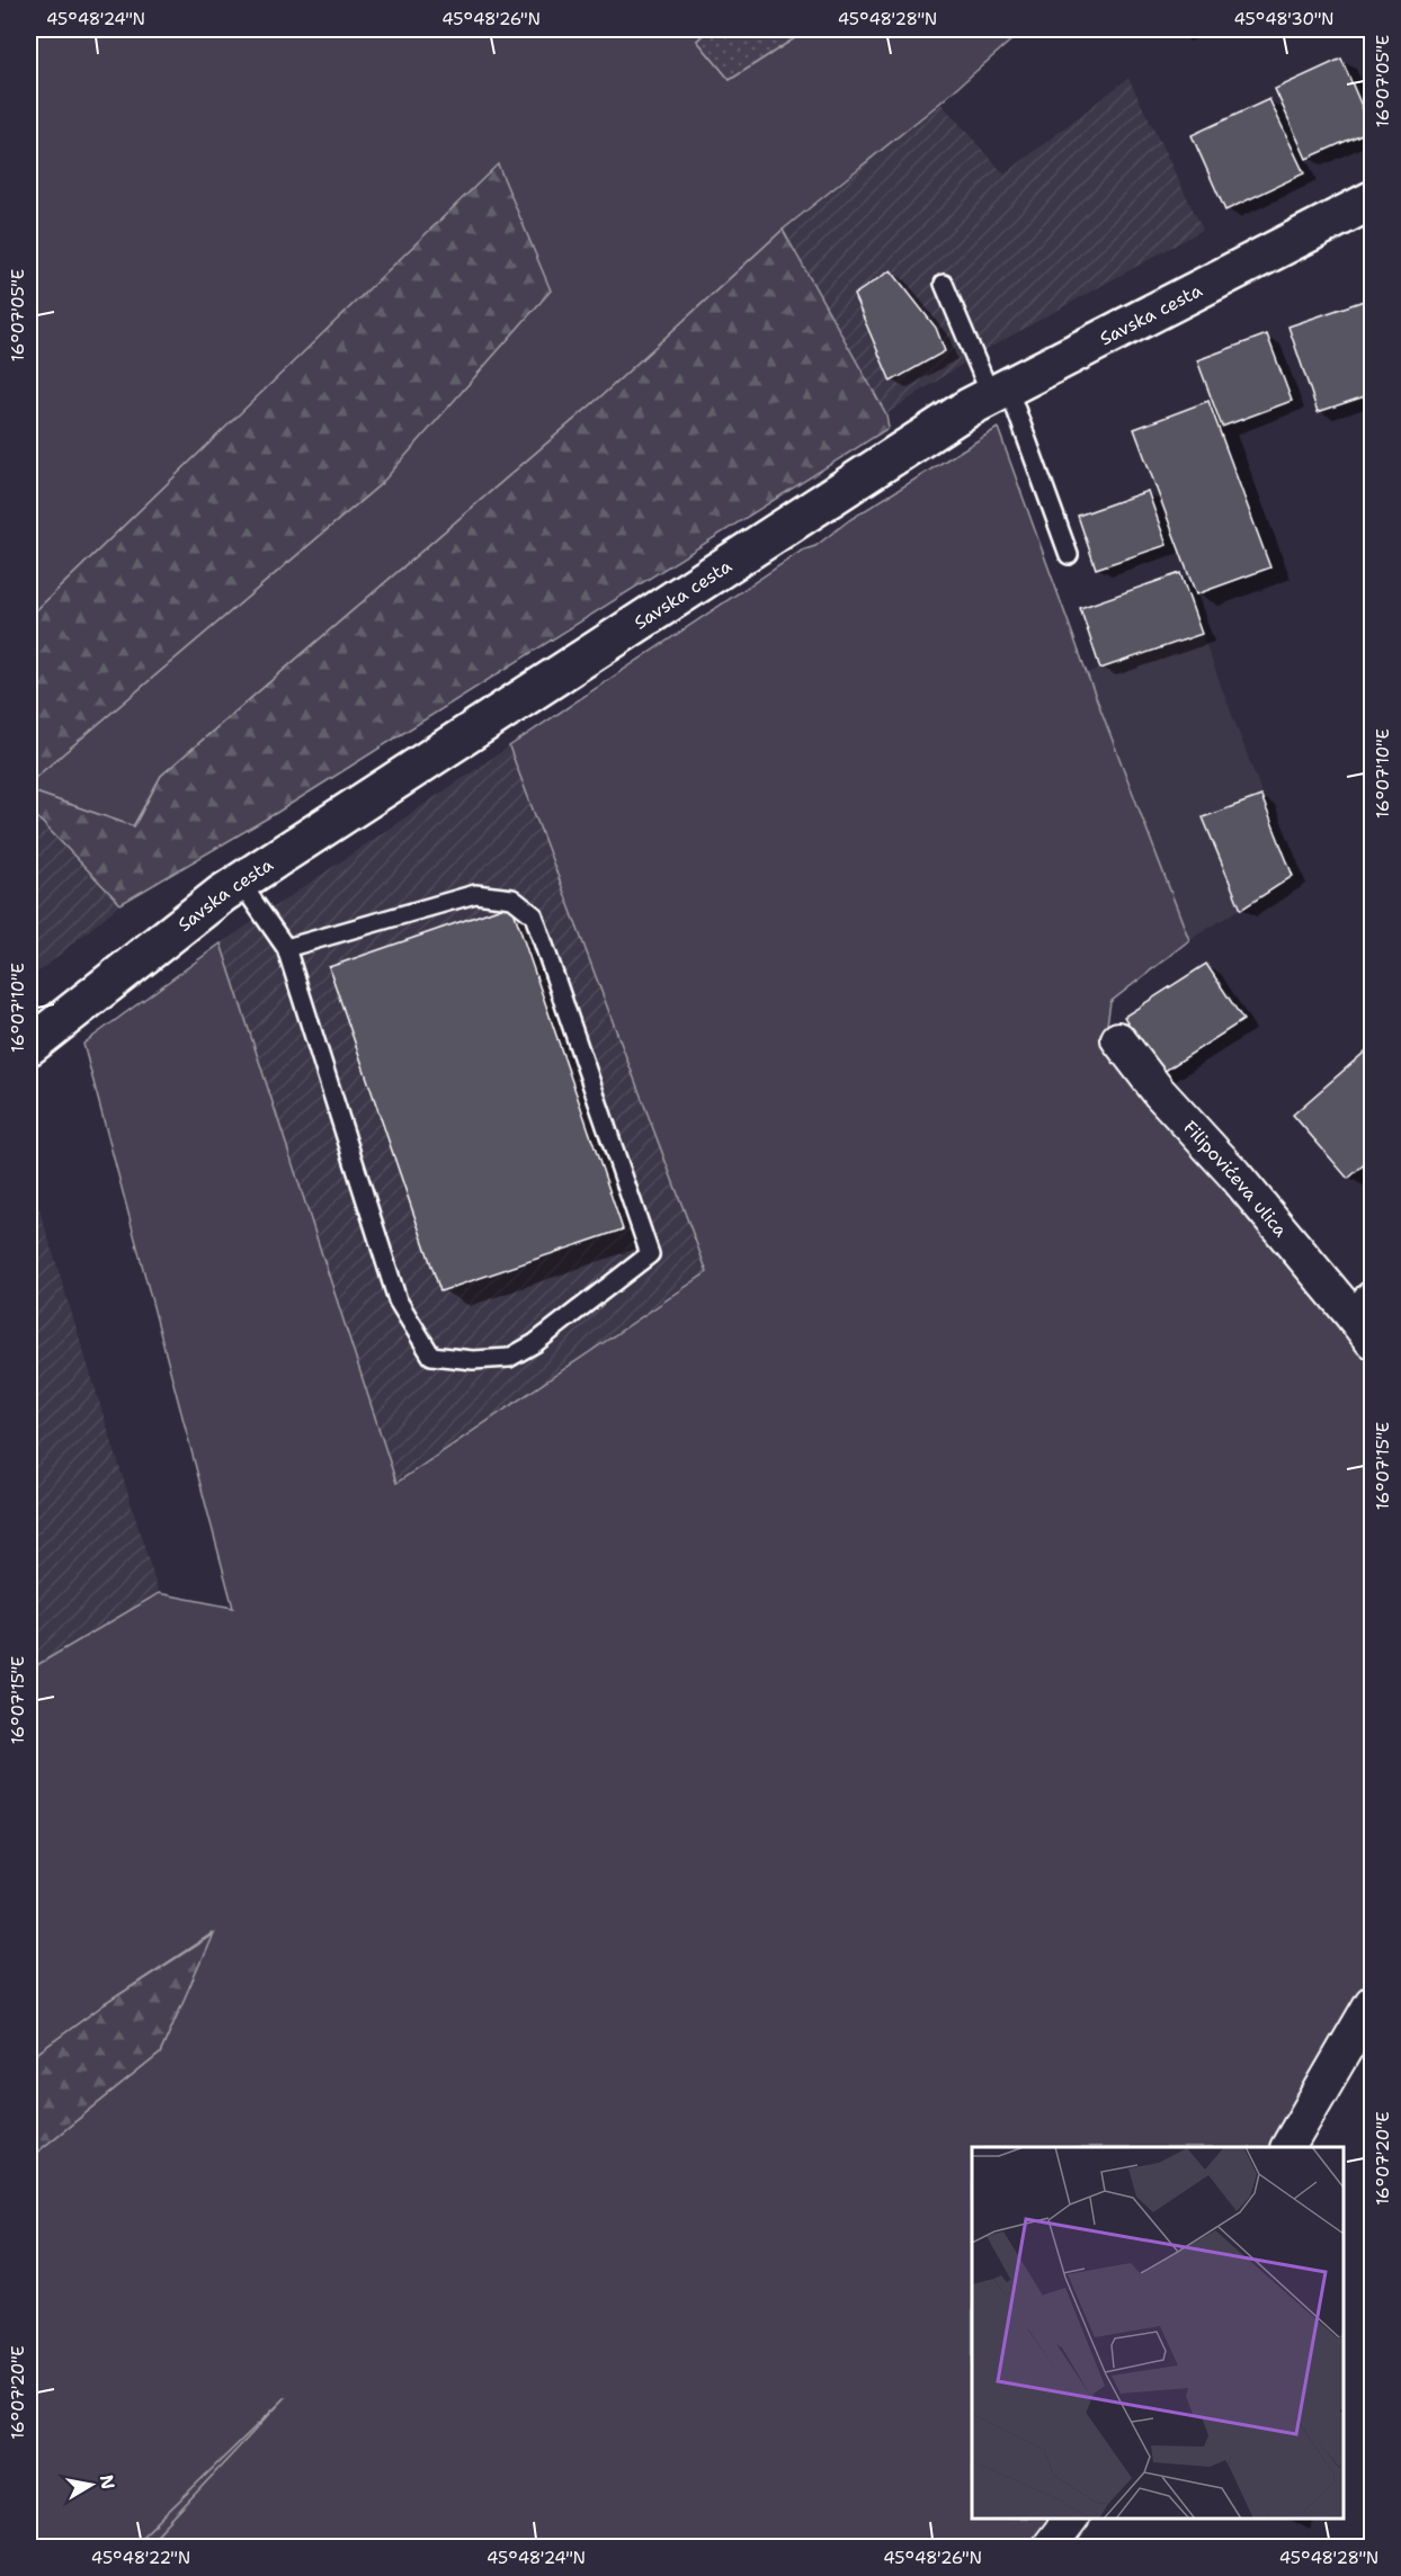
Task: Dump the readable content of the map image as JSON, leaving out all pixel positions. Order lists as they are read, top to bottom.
{
  "streets": {
    "street": ["Savska cesta", "Filipovićeva ulica"]
  },
  "north": "right",
  "coordinates": [
    "45°48'24\"N",
    "45°48'26\"N",
    "45°48'28\"N",
    "45°48'30\"N",
    "16°07'05\"E",
    "16°07'10\"E",
    "16°07'15\"E",
    "16°07'20\"E",
    "45°48'22\"N"
  ]
}
